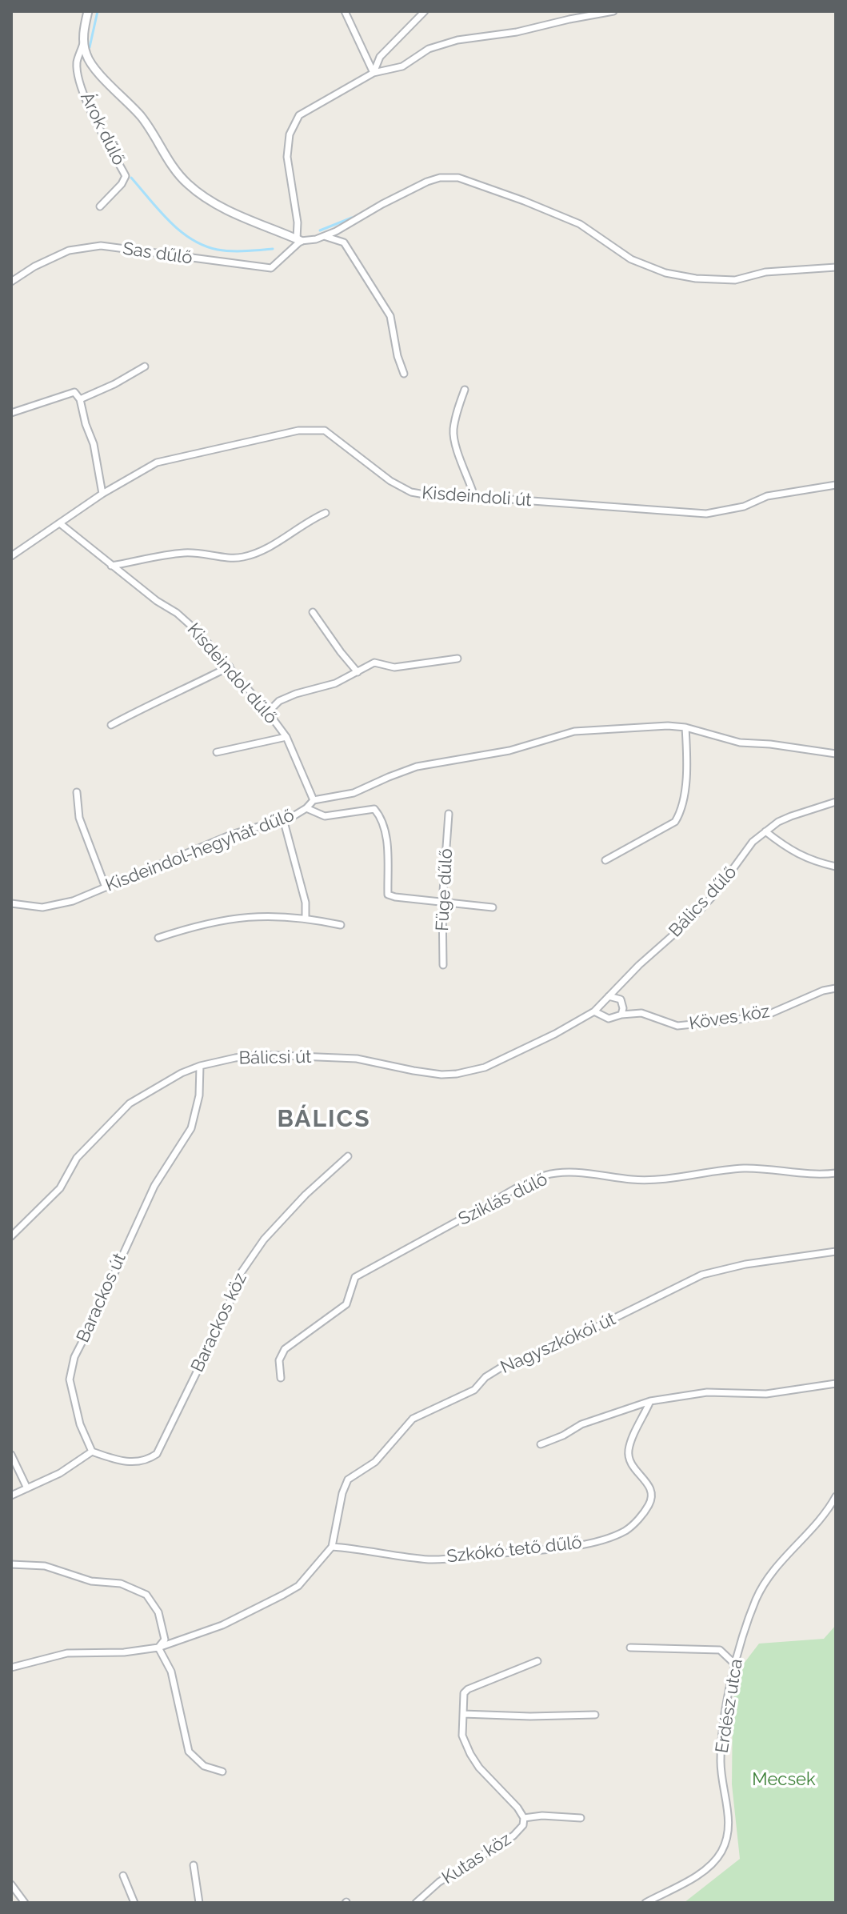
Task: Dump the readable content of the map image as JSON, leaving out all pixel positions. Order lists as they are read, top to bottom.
{
  "streets": {
    "street": [
      "Árok dűlő",
      "Sas dűlő",
      "Kisdeindoli út",
      "Kisdeindol dűlő",
      "Kisdeindol-hegyhát dűlő",
      "Füge dűlő",
      "Bálics dűlő",
      "Köves köz",
      "Bálicsi út",
      "Sziklás dűlő",
      "Barackos út",
      "Barackos köz",
      "Nagyszkókói út",
      "Szkókó tető dűlő",
      "Erdész utca",
      "Kutas köz"
    ]
  },
  "crossings": [
    ["Kisdeindoli út", "Kisdeindol dűlő"],
    ["Kisdeindol dűlő", "Kisdeindol-hegyhát dűlő"],
    ["Bálics dűlő", "Bálicsi út"],
    ["Bálicsi út", "Barackos út"],
    ["Barackos út", "Barackos köz"],
    ["Nagyszkókói út", "Szkókó tető dűlő"]
  ],
  "districts": ["BÁLICS"],
  "parks": ["Mecsek"]
}
